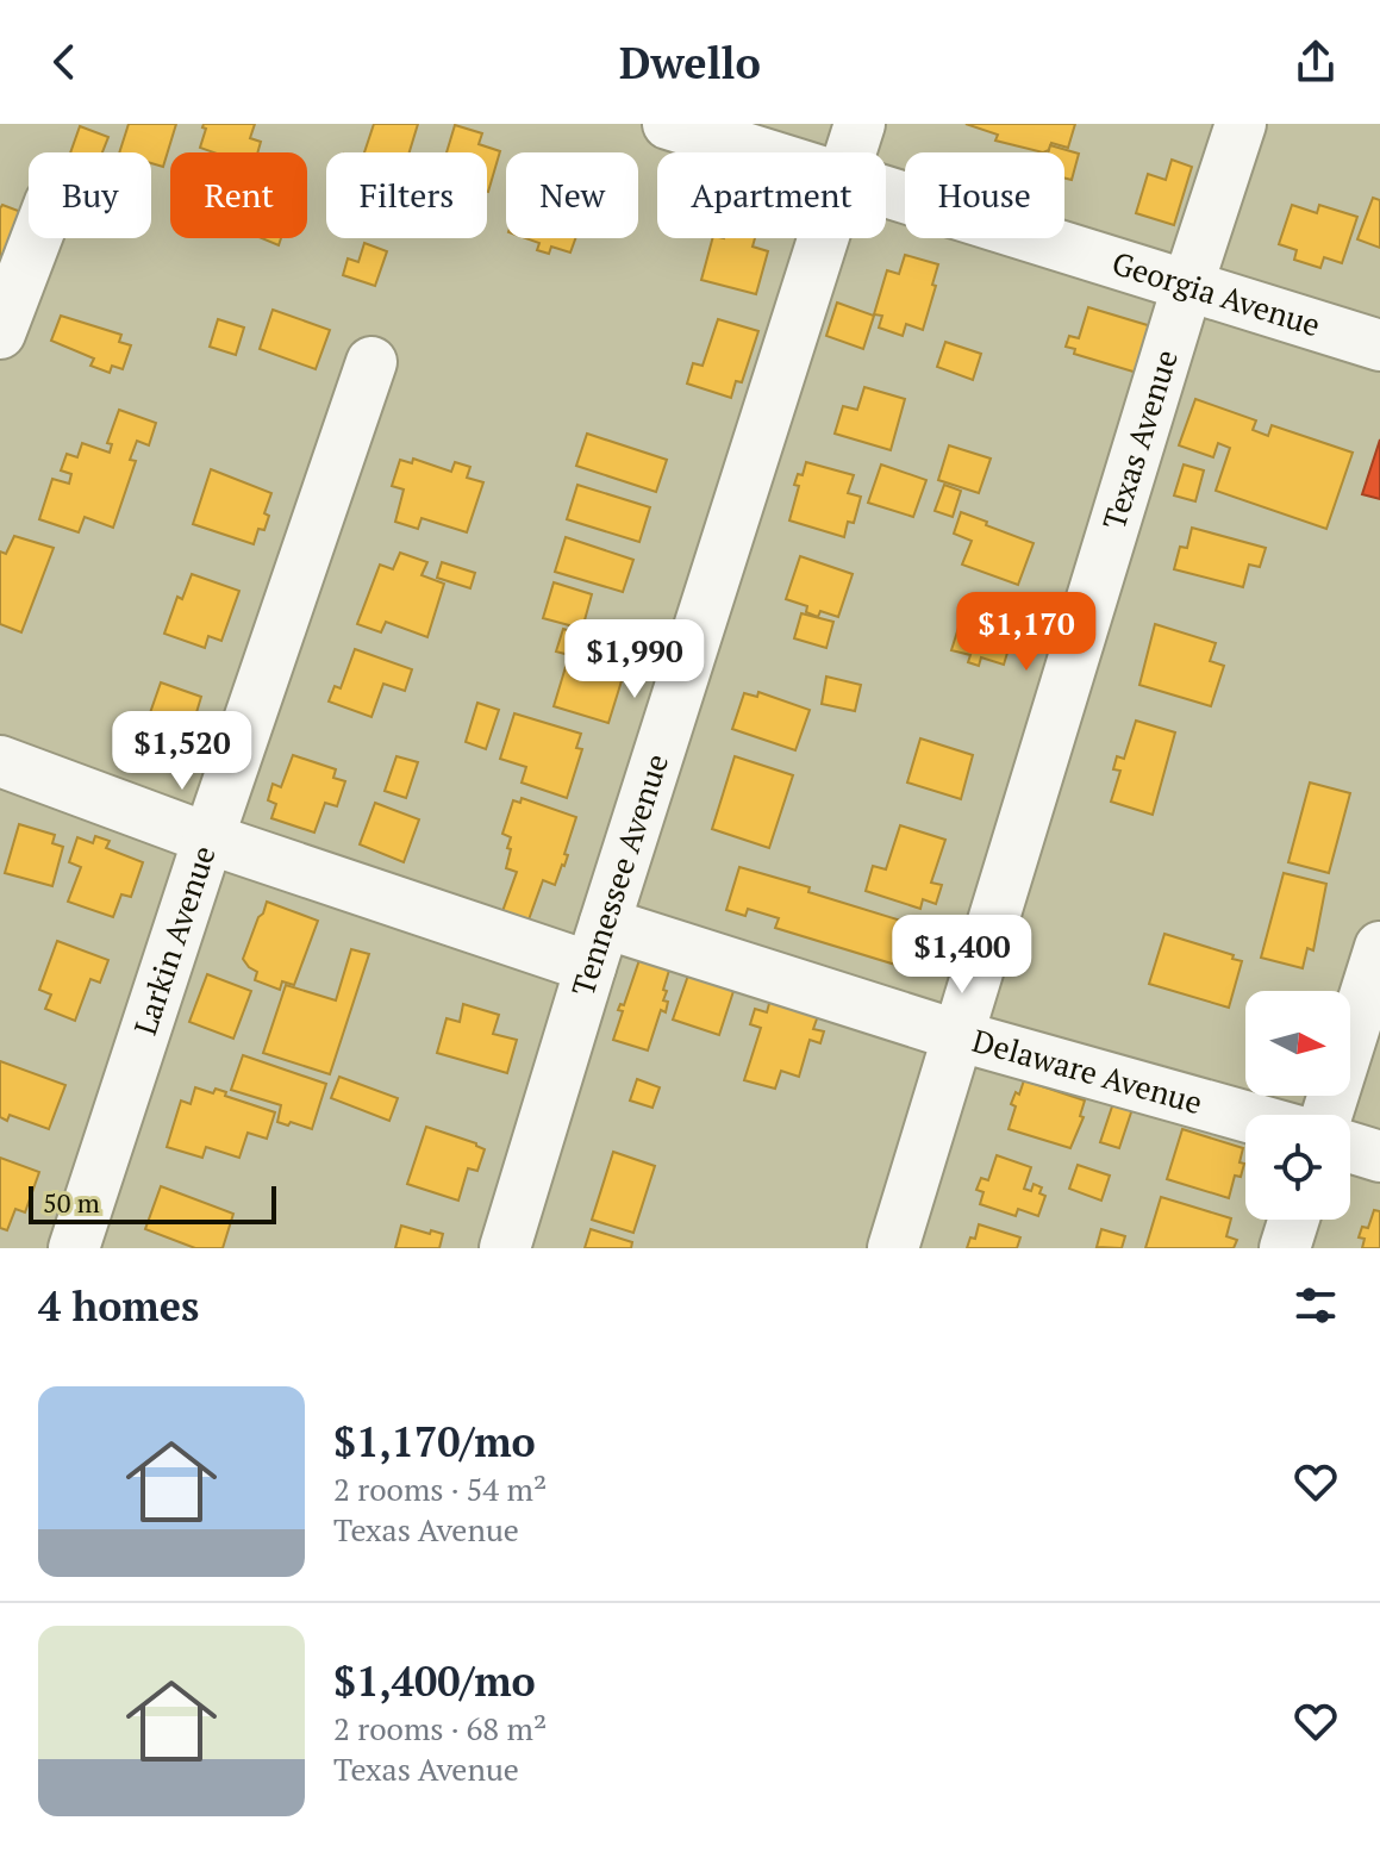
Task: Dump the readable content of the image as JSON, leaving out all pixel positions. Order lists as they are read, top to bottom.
{
  "streets": {
    "street": [
      "Georgia Avenue",
      "Texas Avenue",
      "Tennessee Avenue",
      "Larkin Avenue",
      "Delaware Avenue"
    ]
  },
  "crossings": [
    ["Georgia Avenue", "Texas Avenue"],
    ["Texas Avenue", "Delaware Avenue"],
    ["Tennessee Avenue", "Delaware Avenue"],
    ["Larkin Avenue", "Delaware Avenue"]
  ],
  "scale_bar": "50 m",
  "north": "right",
  "page": {
    "header": "Dwello",
    "chip": [
      "Buy",
      "Rent",
      "Filters",
      "New",
      "Apartment",
      "House"
    ],
    "price": [
      "$1,170",
      "$1,990",
      "$1,520",
      "$1,400"
    ],
    "scale": "50 m",
    "heading": "4 homes",
    "list": [
      {
        "name": "$1,170/mo",
        "note": "2 rooms · 54 m² · Texas Avenue"
      },
      {
        "name": "$1,400/mo",
        "note": "2 rooms · 68 m² · Texas Avenue"
      }
    ]
  }
}
